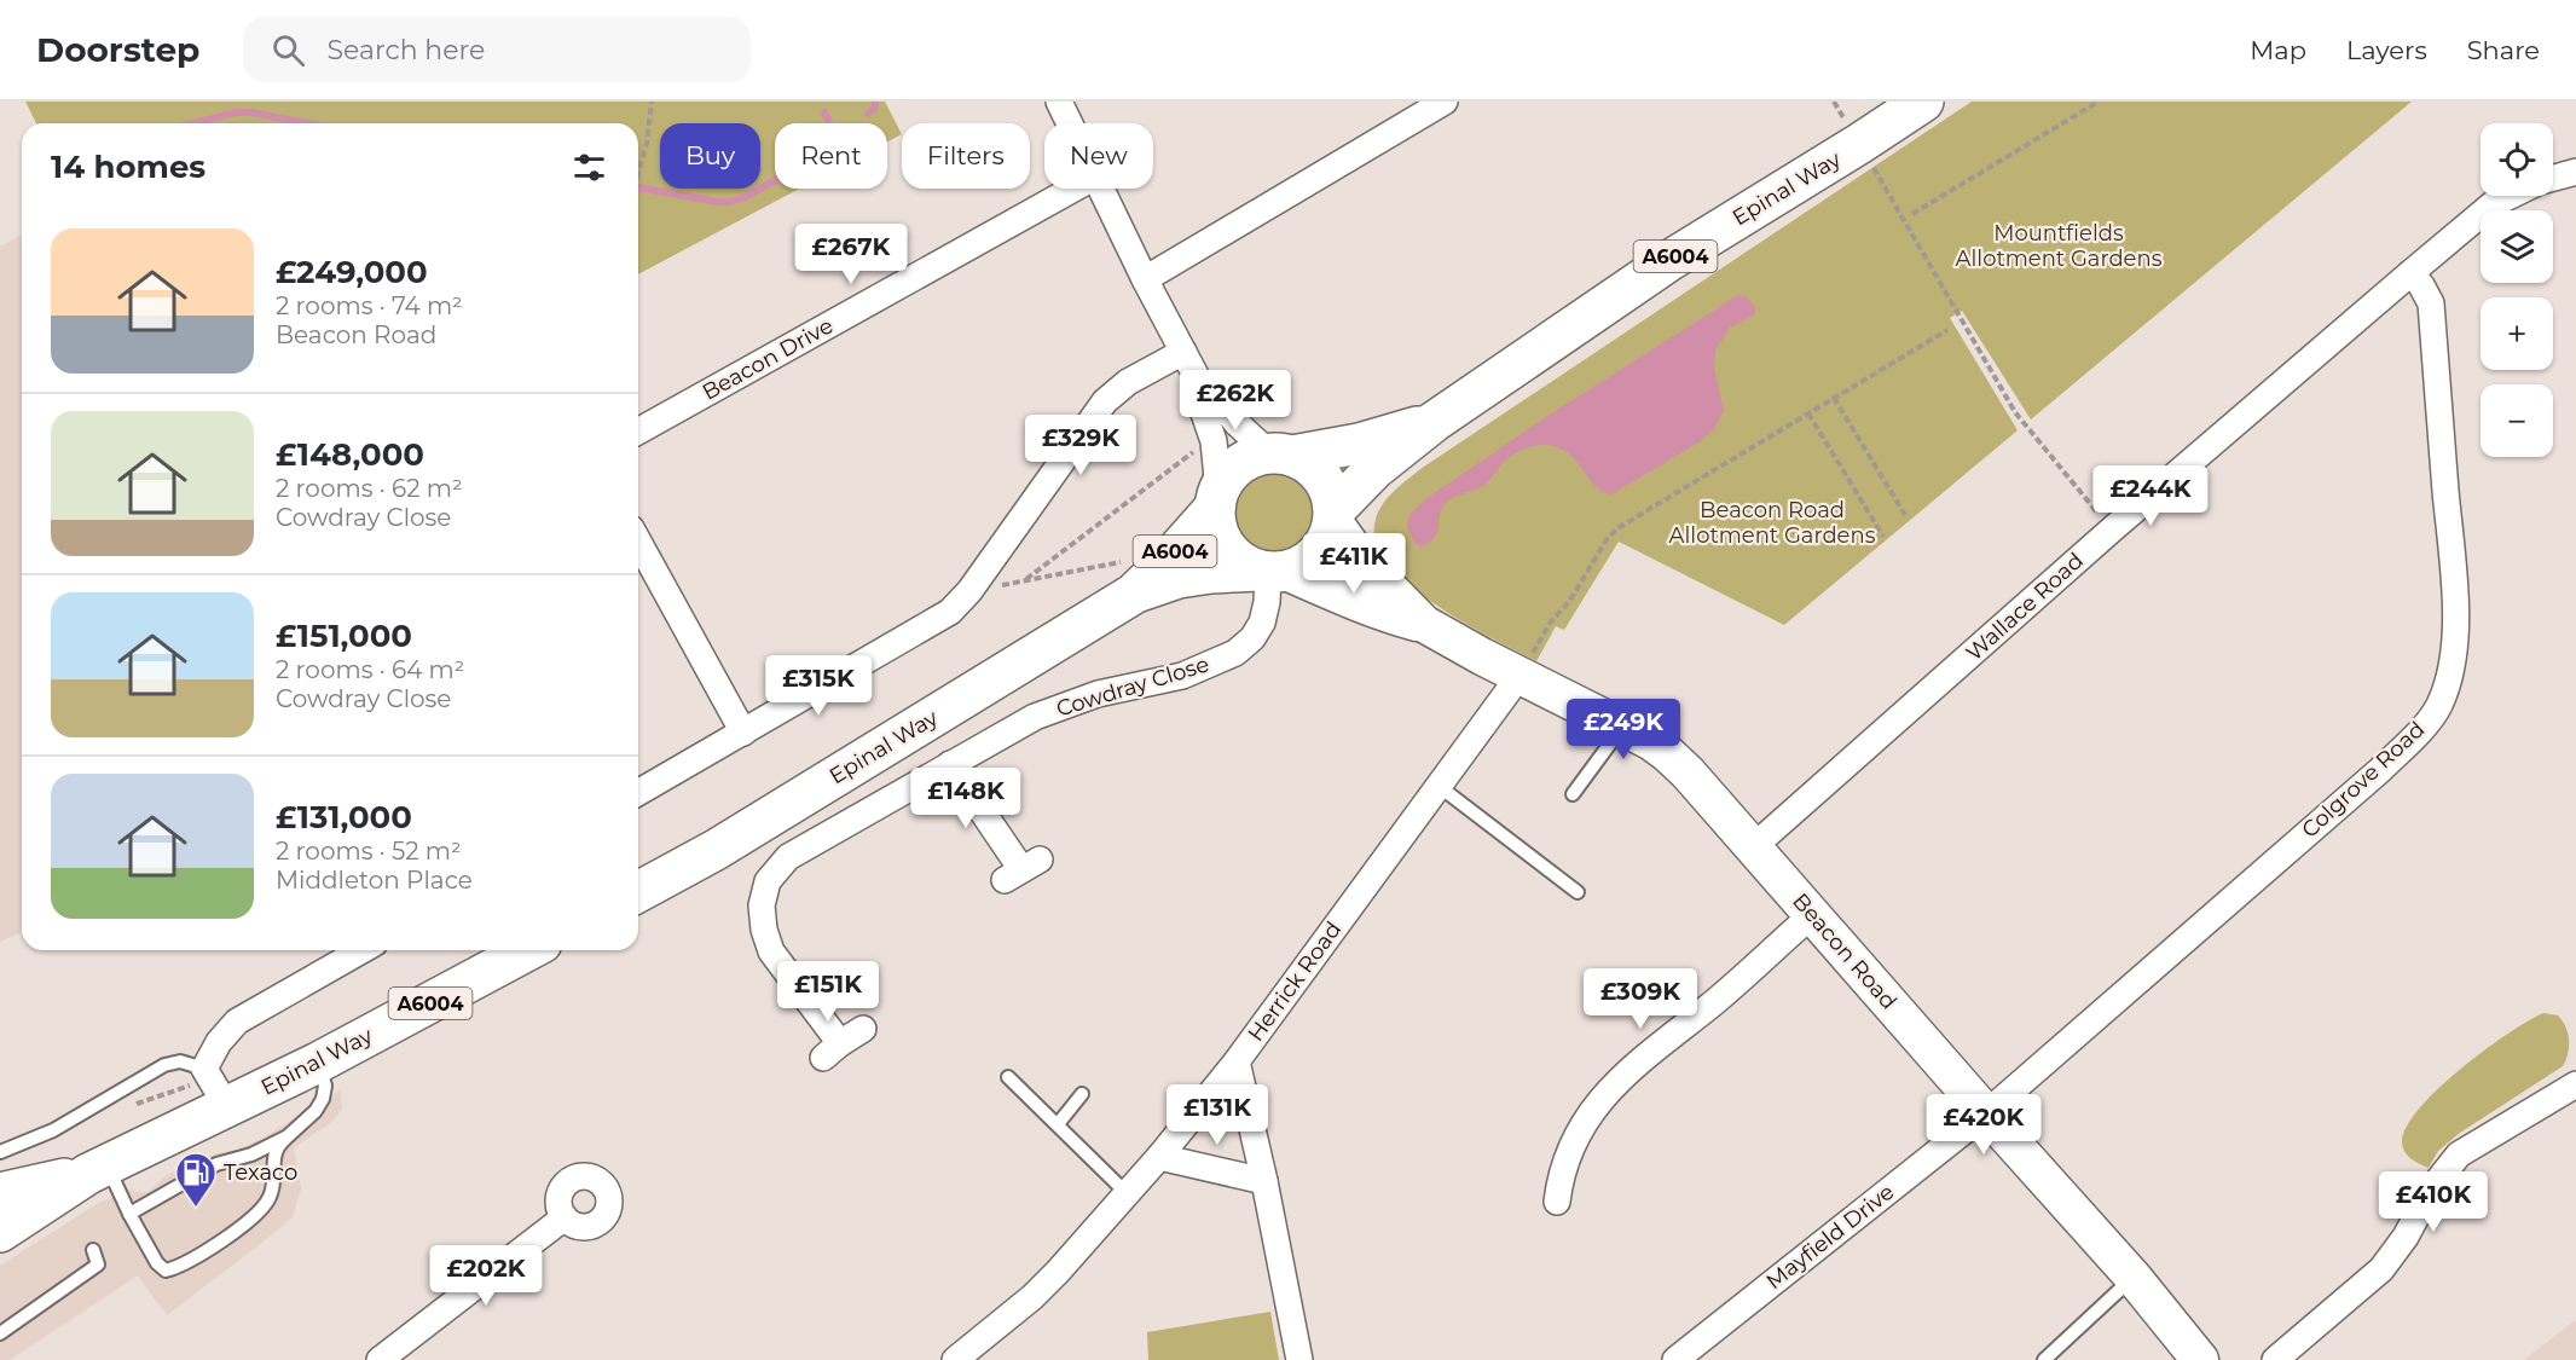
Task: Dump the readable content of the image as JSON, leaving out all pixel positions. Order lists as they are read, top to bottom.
{
  "streets": {
    "main road": ["Epinal Way", "A6004"],
    "street": [
      "Beacon Drive",
      "Wallace Road",
      "Cowdray Close",
      "Colgrove Road",
      "Beacon Road",
      "Herrick Road",
      "Mayfield Drive"
    ]
  },
  "crossings": [
    ["Epinal Way", "Cowdray Close"],
    ["Epinal Way", "Beacon Road"],
    ["Wallace Road", "Colgrove Road"],
    ["Wallace Road", "Beacon Road"],
    ["Cowdray Close", "Beacon Road"],
    ["Colgrove Road", "Beacon Road"],
    ["Colgrove Road", "Mayfield Drive"],
    ["Beacon Road", "Herrick Road"],
    ["Beacon Road", "Mayfield Drive"]
  ],
  "parks": ["Mountfields Allotment Gardens", "Beacon Road Allotment Gardens"],
  "places": {
    "fuel station": ["Texaco"]
  },
  "page": {
    "header": "Doorstep",
    "search": "Search here",
    "nav": ["Map", "Layers", "Share"],
    "map_buttons": ["+", "−"],
    "chip": [
      "Buy",
      "Rent",
      "Filters",
      "New"
    ],
    "heading": "14 homes",
    "list": [
      {
        "name": "£249,000",
        "note": "2 rooms · 74 m² · Beacon Road"
      },
      {
        "name": "£148,000",
        "note": "2 rooms · 62 m² · Cowdray Close"
      },
      {
        "name": "£151,000",
        "note": "2 rooms · 64 m² · Cowdray Close"
      },
      {
        "name": "£131,000",
        "note": "2 rooms · 52 m² · Middleton Place"
      }
    ],
    "price": [
      "£267K",
      "£262K",
      "£329K",
      "£244K",
      "£411K",
      "£315K",
      "£249K",
      "£148K",
      "£151K",
      "£309K",
      "£131K",
      "£420K",
      "£410K",
      "£202K"
    ]
  }
}
